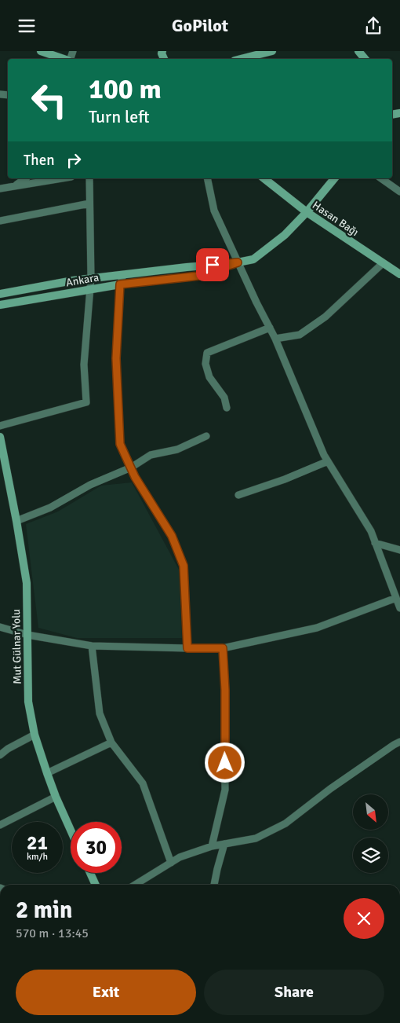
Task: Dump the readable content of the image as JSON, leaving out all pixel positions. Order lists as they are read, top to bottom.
{
  "streets": {
    "main road": ["Hasan Bağı", "Ankara", "Mut Gülnar Yolu"]
  },
  "crossings": [
    ["Hasan Bağı", "Ankara"]
  ],
  "north": "bottom right",
  "page": {
    "header": "GoPilot",
    "turn": ["100 m", "Turn left"],
    "then": "Then",
    "speed": "21 km/h",
    "limit": "30",
    "heading": ["2 min", "570 m · 13:45"],
    "buttons": ["Exit", "Share"]
  }
}
